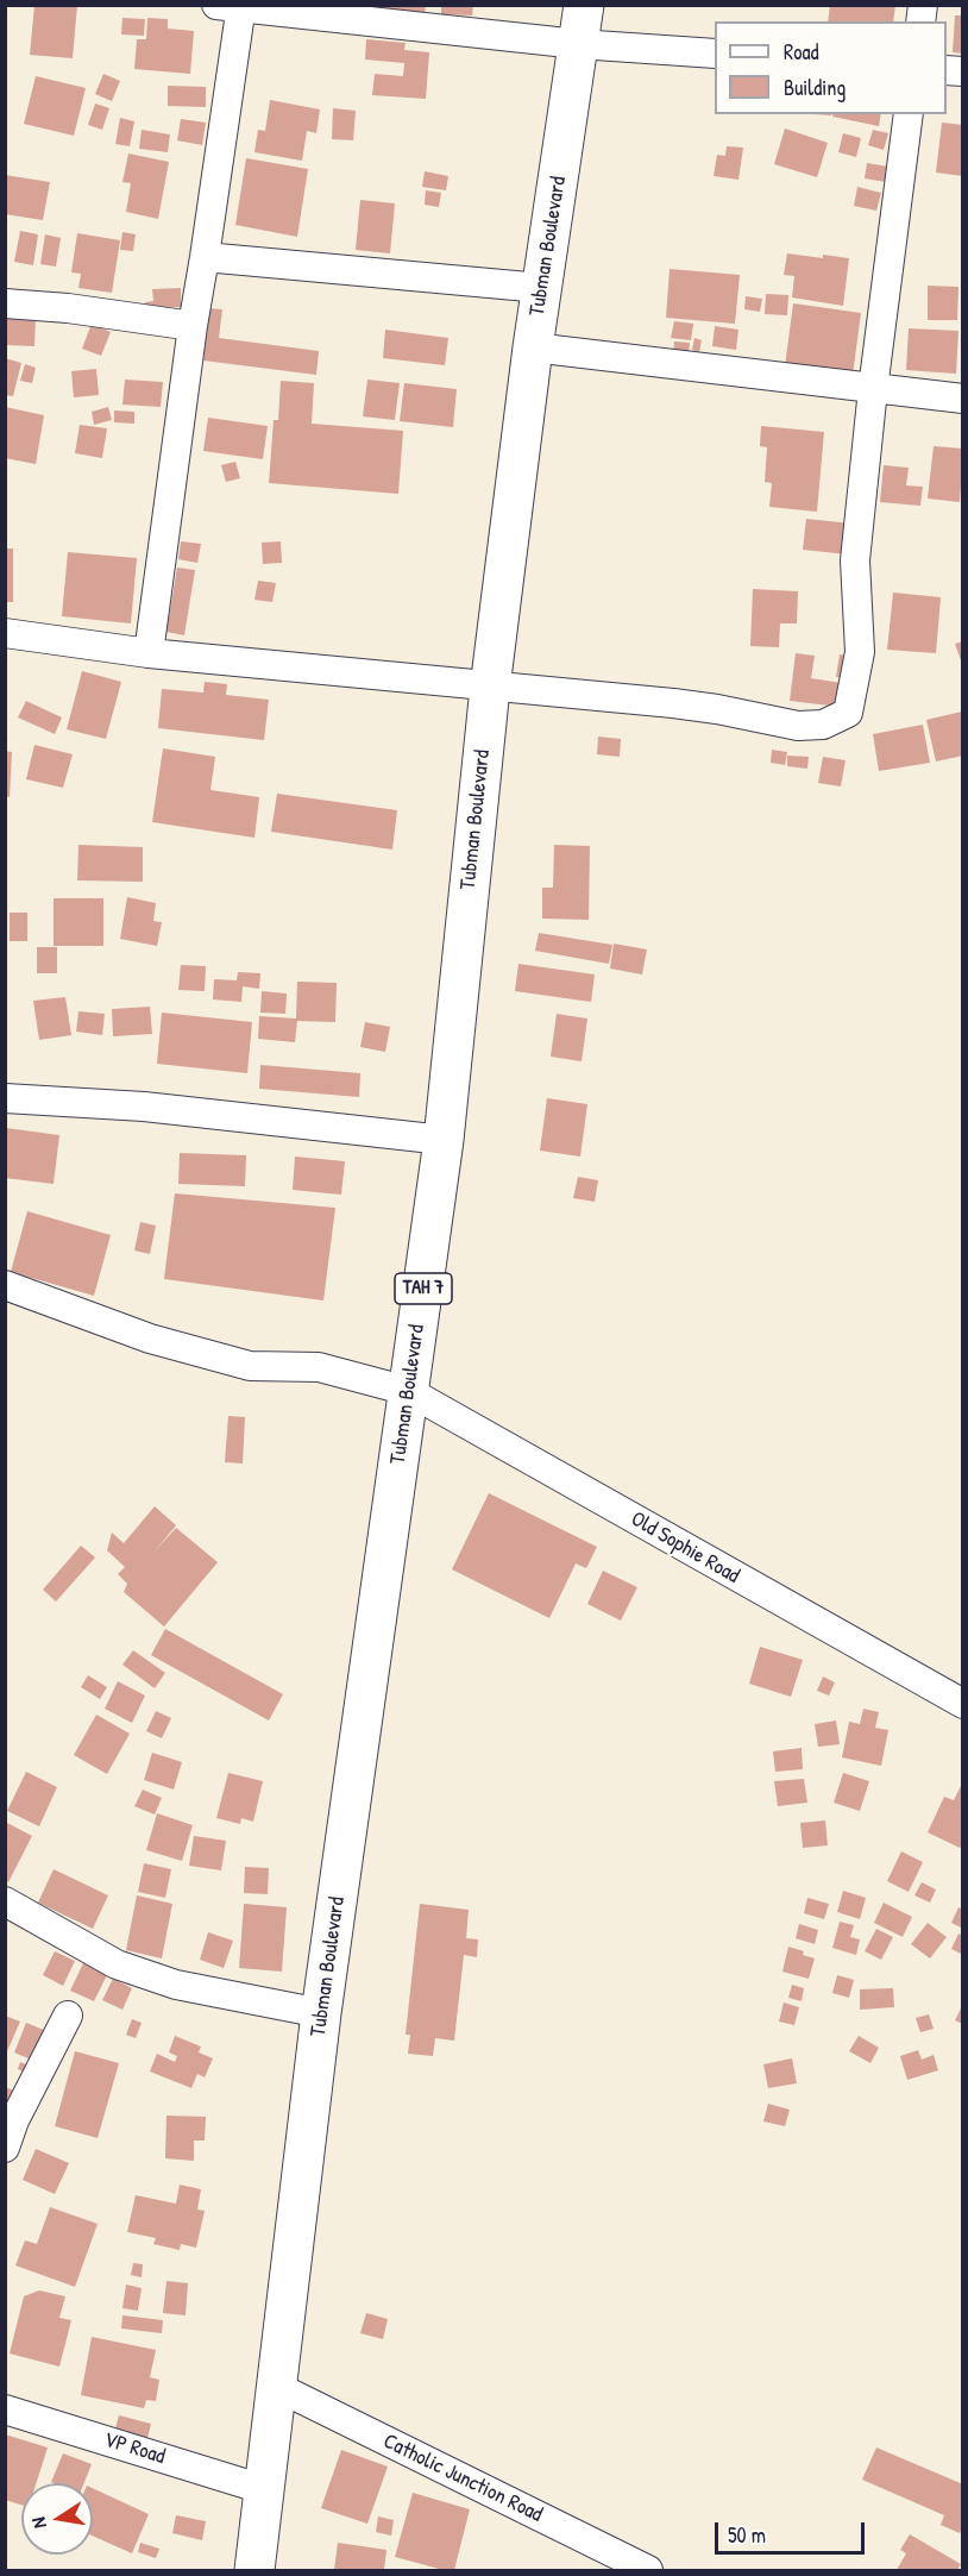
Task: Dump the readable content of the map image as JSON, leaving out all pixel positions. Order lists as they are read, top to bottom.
{
  "streets": {
    "highway": ["Tubman Boulevard", "TAH 7"],
    "street": ["Old Sophie Road", "VP Road", "Catholic Junction Road"]
  },
  "crossings": [
    ["Tubman Boulevard", "Old Sophie Road"],
    ["Tubman Boulevard", "VP Road"],
    ["Tubman Boulevard", "Catholic Junction Road"]
  ],
  "legend": ["Road", "Building"],
  "scale_bar": "50 m",
  "north": "left"
}
